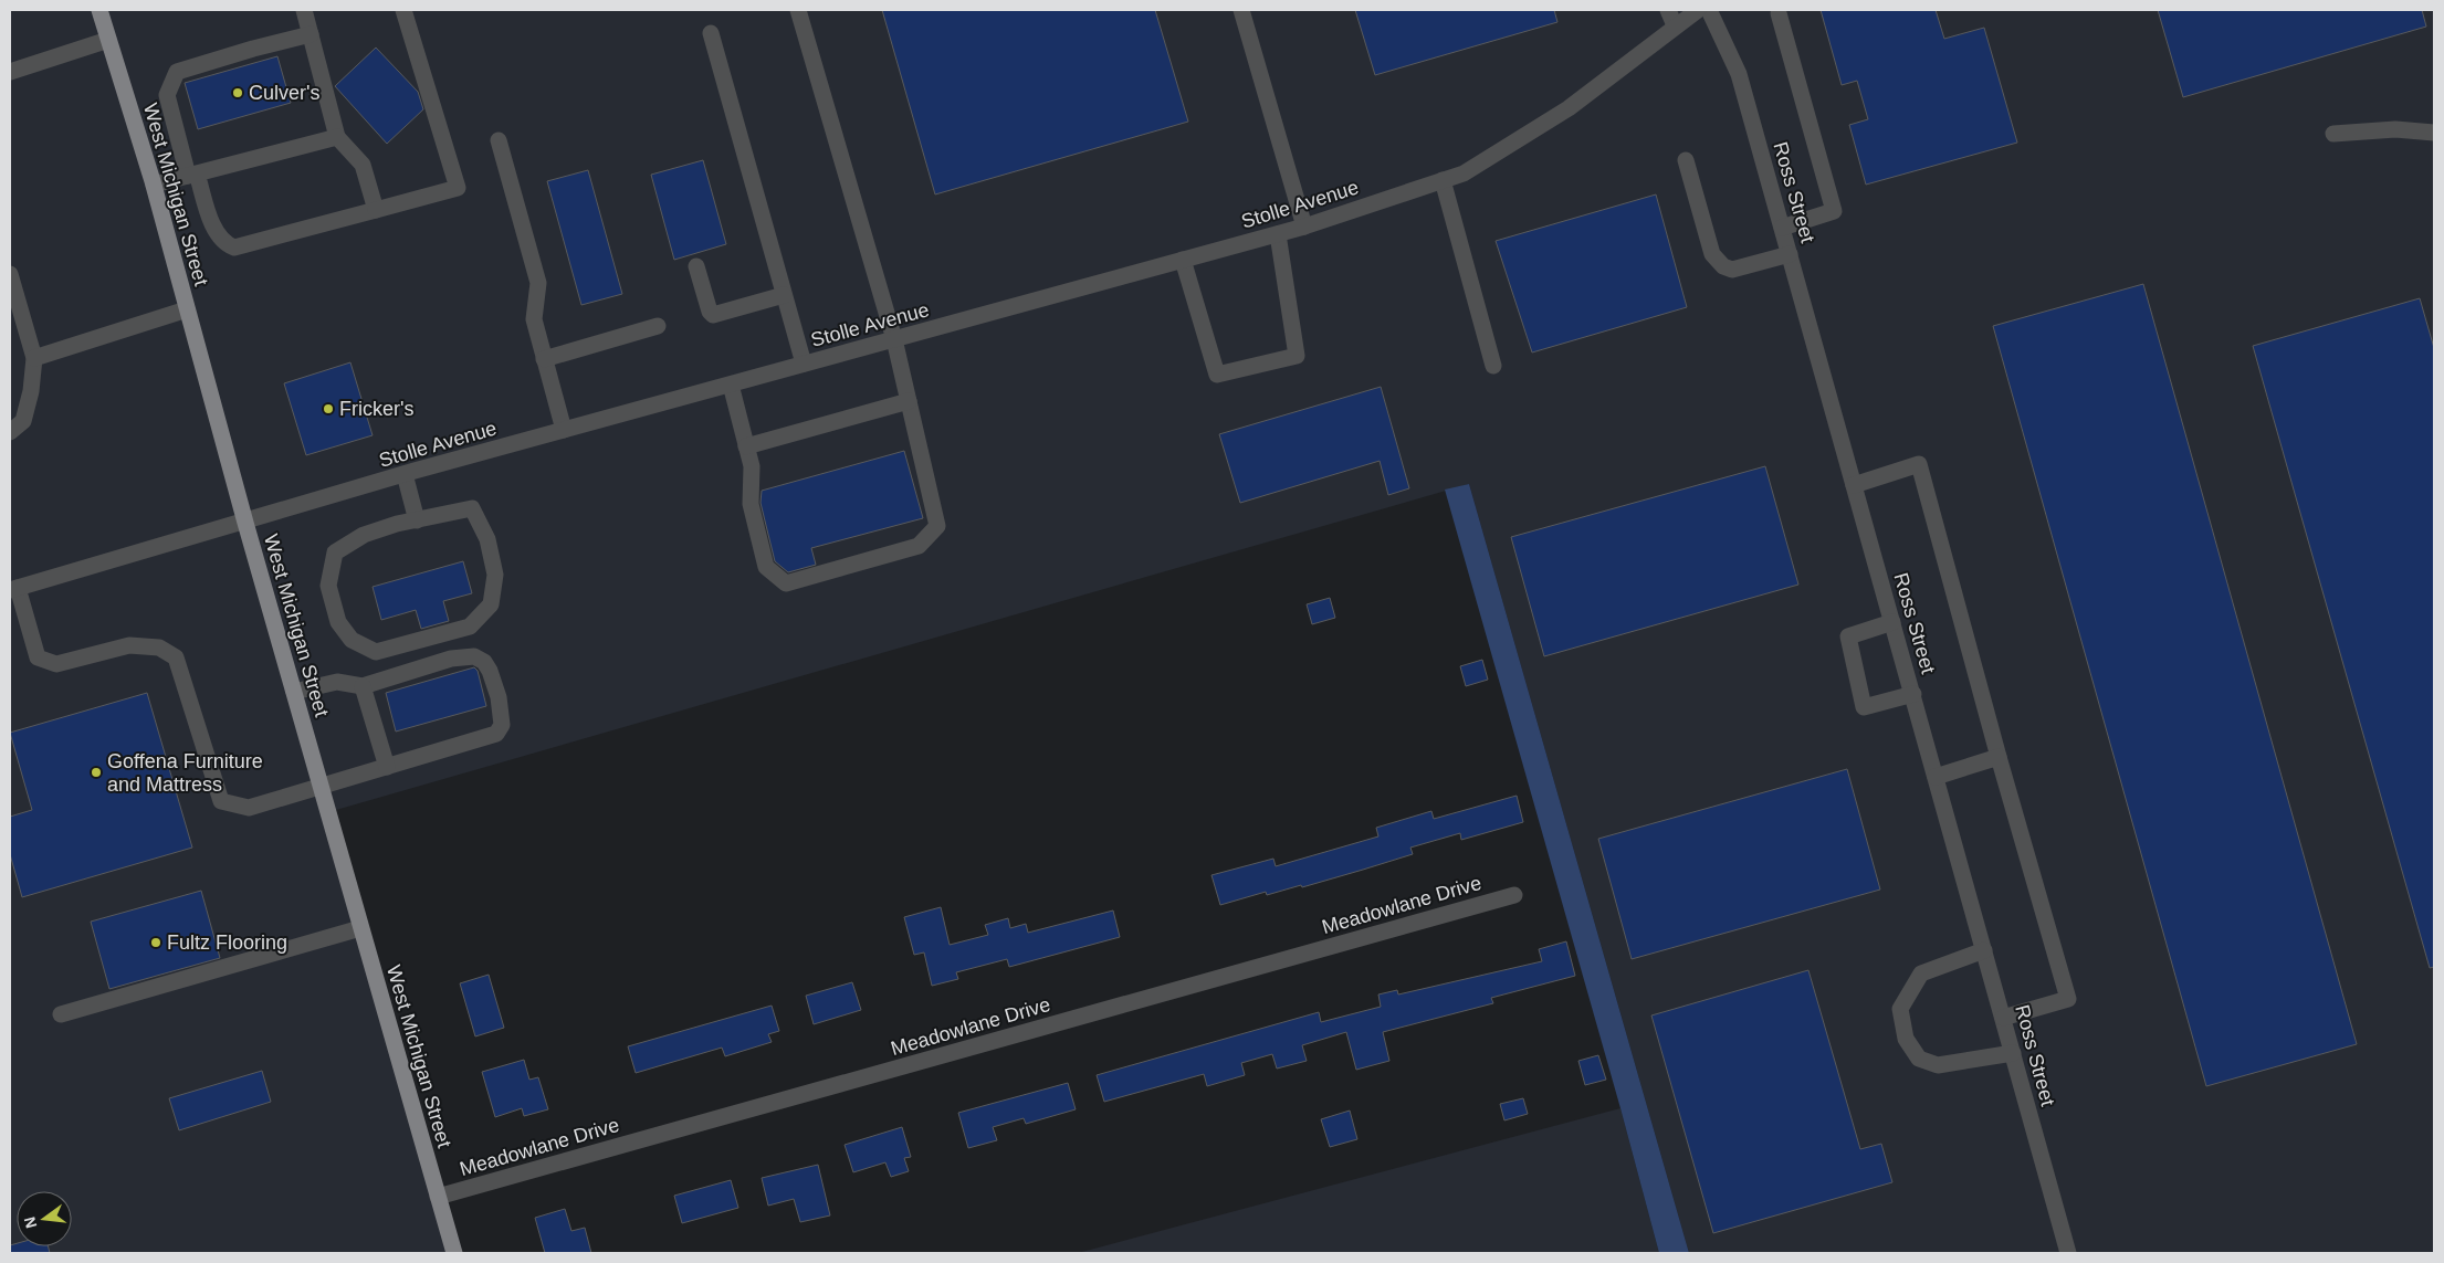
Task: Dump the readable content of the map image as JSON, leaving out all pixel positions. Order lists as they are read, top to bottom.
{
  "streets": {
    "main road": ["West Michigan Street"],
    "street": ["Ross Street", "Stolle Avenue", "Meadowlane Drive"]
  },
  "crossings": [
    ["West Michigan Street", "Stolle Avenue"],
    ["West Michigan Street", "Meadowlane Drive"]
  ],
  "places": [
    "Culver's",
    "Fricker's",
    "Goffena Furniture and Mattress",
    "Fultz Flooring"
  ],
  "north": "left"
}
